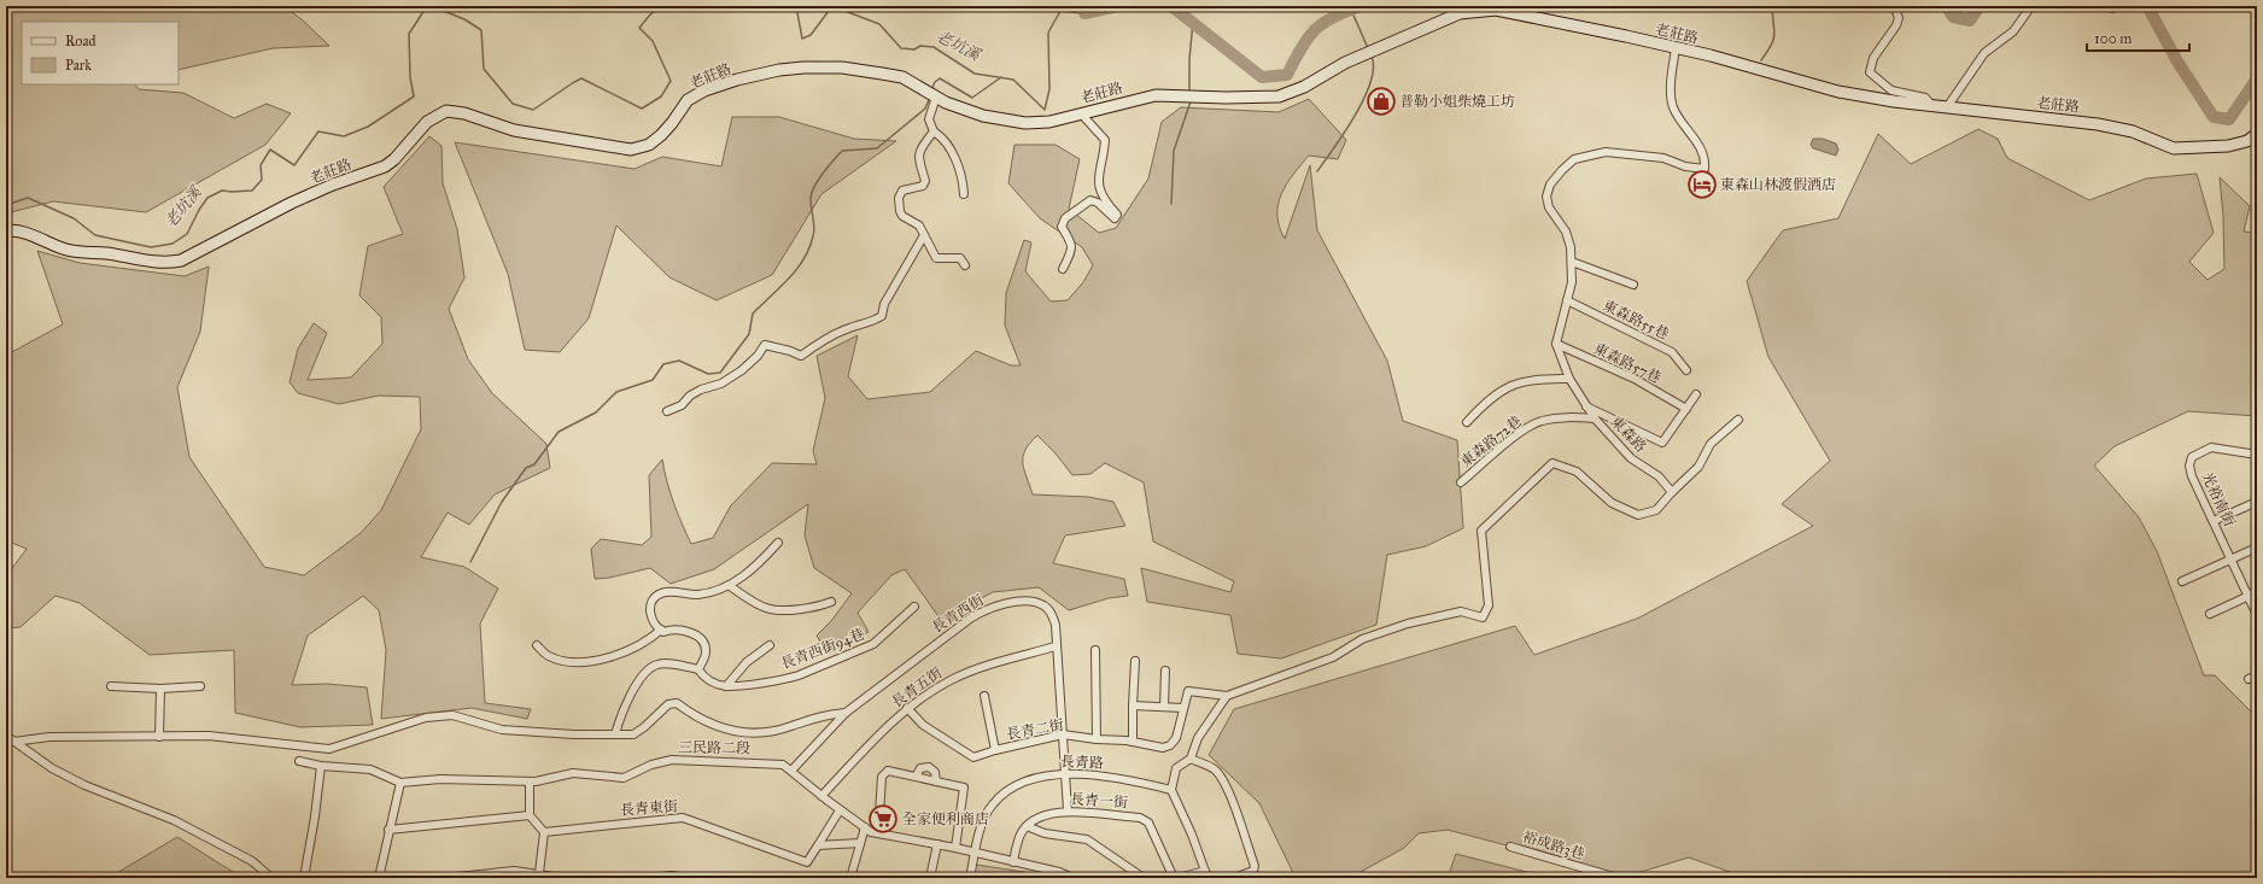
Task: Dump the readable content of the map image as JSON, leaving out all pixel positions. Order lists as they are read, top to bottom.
{
  "streets": {
    "street": [
      "老莊路",
      "東森路55巷",
      "東森路57巷",
      "東森路",
      "東森路72巷",
      "光裕南街",
      "長青西街",
      "長青西街94巷",
      "長青五街",
      "長青二街",
      "三民路二段",
      "長青路",
      "長青一街",
      "長青東街",
      "裕成路3巷"
    ]
  },
  "crossings": [
    ["東森路57巷", "東森路"],
    ["東森路", "東森路72巷"],
    ["長青西街", "長青五街"],
    ["長青西街", "長青二街"],
    ["長青西街", "三民路二段"],
    ["長青西街", "長青路"],
    ["長青西街", "長青一街"],
    ["長青五街", "三民路二段"],
    ["三民路二段", "長青路"]
  ],
  "water": ["老坑溪"],
  "places": {
    "shop": ["普勒小姐柴燒工坊"],
    "hotel": ["東森山林渡假酒店"],
    "supermarket": ["全家便利商店"]
  },
  "legend": ["Road", "Park"],
  "scale_bar": "100 m"
}
